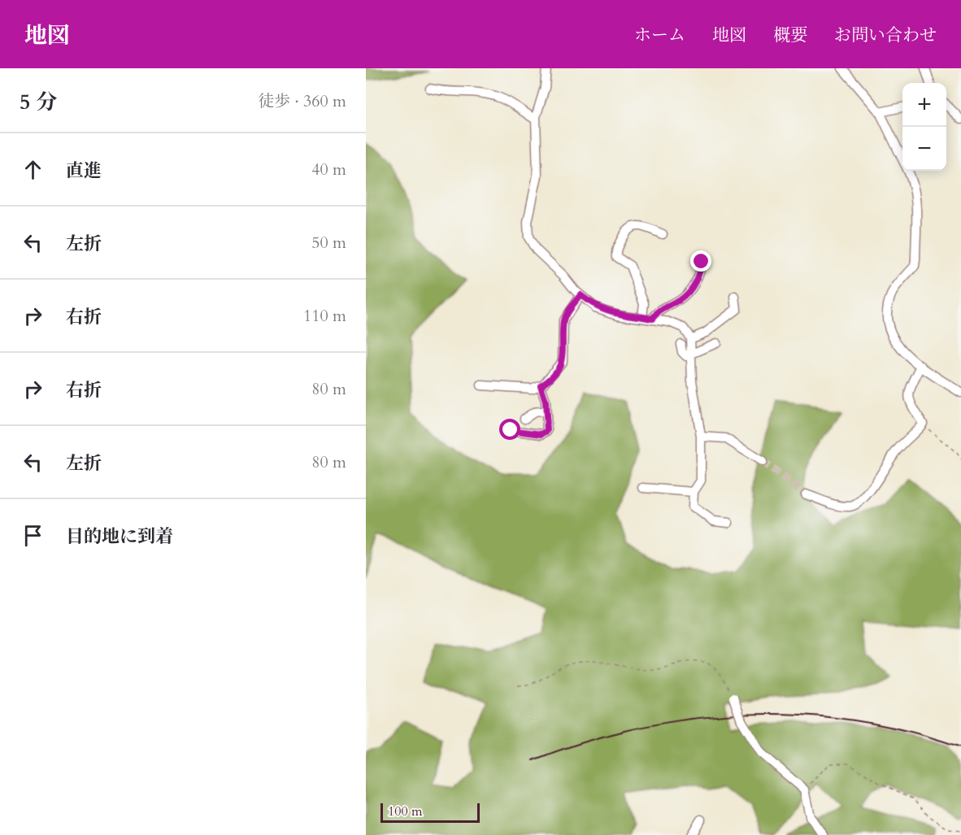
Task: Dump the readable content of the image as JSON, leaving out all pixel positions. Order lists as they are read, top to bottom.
{
  "scale_bar": "100 m",
  "page": {
    "header": "地図",
    "nav": [
      "ホーム",
      "地図",
      "概要",
      "お問い合わせ"
    ],
    "heading": ["5 分", "徒歩 · 360 m"],
    "map_buttons": ["+", "−"],
    "list": [
      ["直進", "40 m"],
      ["左折", "50 m"],
      ["右折", "110 m"],
      ["右折", "80 m"],
      ["左折", "80 m"],
      "目的地に到着"
    ],
    "scale": "100 m"
  }
}
